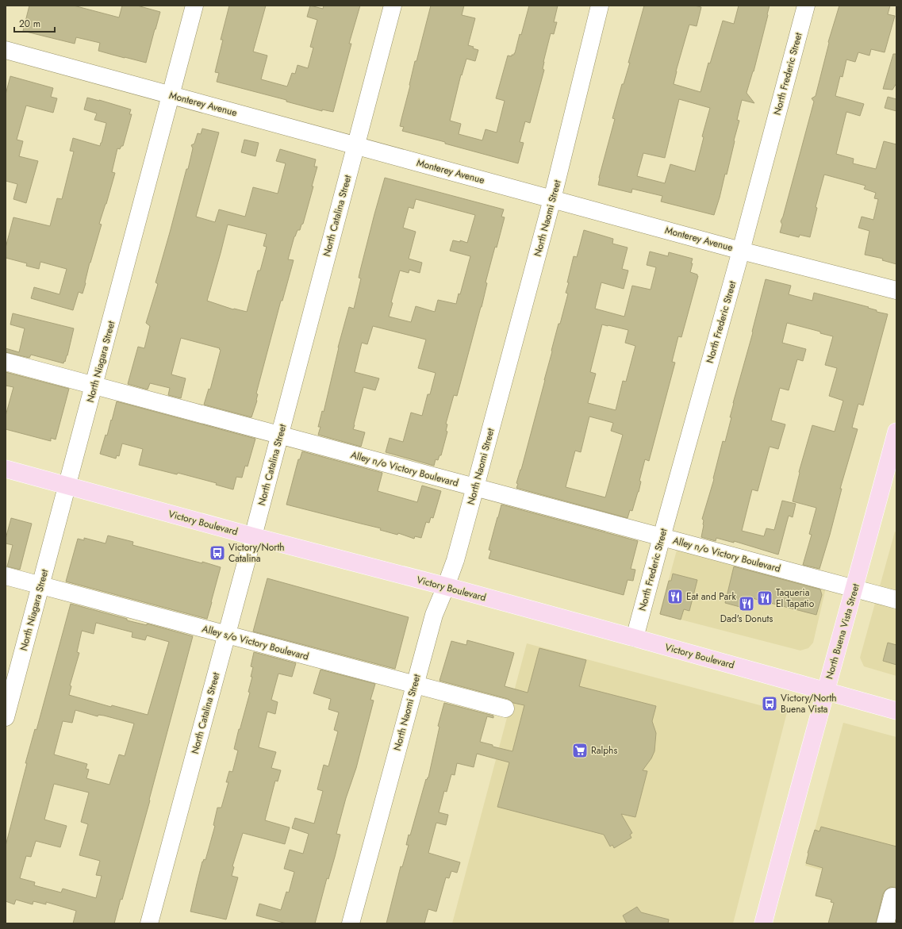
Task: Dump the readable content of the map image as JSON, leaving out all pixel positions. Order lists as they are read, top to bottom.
{
  "streets": {
    "main road": ["Victory Boulevard", "North Buena Vista Street"],
    "street": [
      "North Frederic Street",
      "Monterey Avenue",
      "North Catalina Street",
      "North Naomi Street",
      "North Niagara Street",
      "Alley n/o Victory Boulevard",
      "Alley s/o Victory Boulevard"
    ]
  },
  "crossings": [
    ["North Frederic Street", "Monterey Avenue"],
    ["North Frederic Street", "Alley n/o Victory Boulevard"],
    ["North Frederic Street", "Victory Boulevard"],
    ["Monterey Avenue", "North Catalina Street"],
    ["Monterey Avenue", "North Naomi Street"],
    ["Monterey Avenue", "North Niagara Street"],
    ["North Catalina Street", "Alley n/o Victory Boulevard"],
    ["North Catalina Street", "Victory Boulevard"],
    ["North Catalina Street", "Alley s/o Victory Boulevard"],
    ["North Naomi Street", "Alley n/o Victory Boulevard"],
    ["North Naomi Street", "Victory Boulevard"],
    ["North Naomi Street", "Alley s/o Victory Boulevard"],
    ["North Niagara Street", "Alley n/o Victory Boulevard"],
    ["North Niagara Street", "Victory Boulevard"],
    ["North Niagara Street", "Alley s/o Victory Boulevard"],
    ["Alley n/o Victory Boulevard", "North Buena Vista Street"],
    ["Victory Boulevard", "North Buena Vista Street"]
  ],
  "places": {
    "bus stop": ["Victory/North Catalina", "Victory/North Buena Vista"],
    "restaurant": ["Eat and Park", "Taqueria El Tapatio", "Dad's Donuts"],
    "supermarket": ["Ralphs"]
  },
  "scale_bar": "20 m"
}
